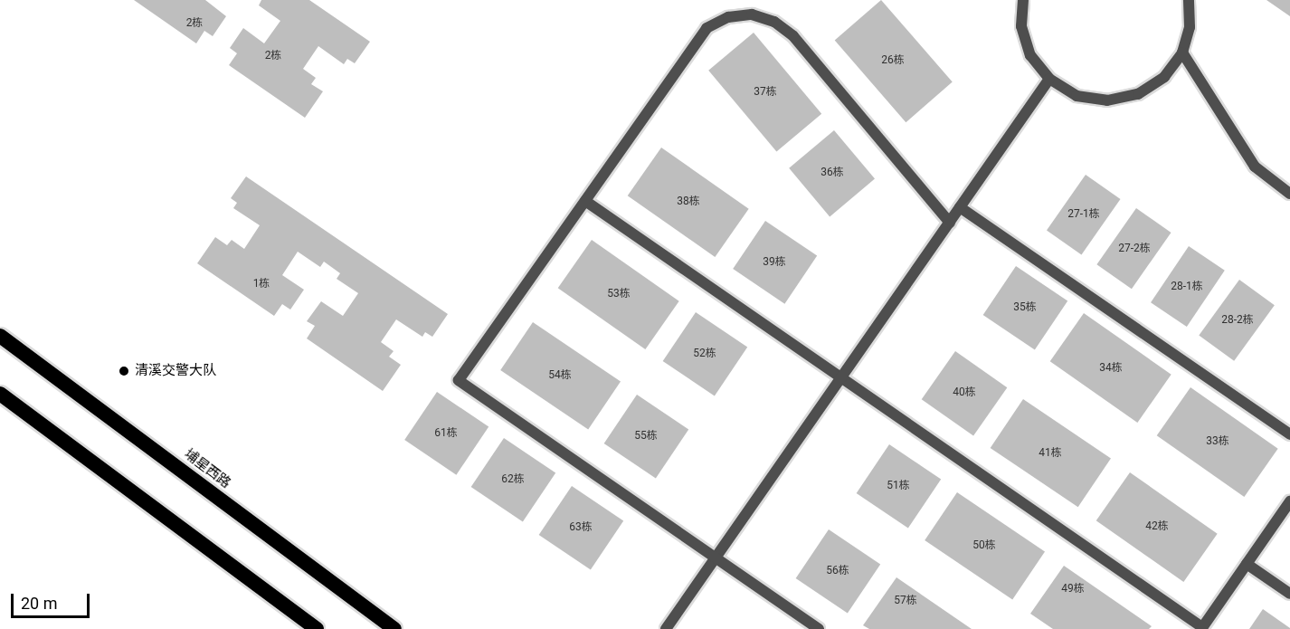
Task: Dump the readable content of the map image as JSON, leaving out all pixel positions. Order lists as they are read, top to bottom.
{
  "streets": {
    "highway": ["埔星西路"]
  },
  "places": ["清溪交警大队"],
  "house_numbers": [
    "2栋",
    "2栋",
    "26栋",
    "37栋",
    "36栋",
    "38栋",
    "27-1栋",
    "27-2栋",
    "39栋",
    "1栋",
    "28-1栋",
    "53栋",
    "35栋",
    "28-2栋",
    "52栋",
    "34栋",
    "54栋",
    "40栋",
    "61栋",
    "55栋",
    "33栋",
    "41栋",
    "62栋",
    "51栋",
    "42栋",
    "63栋",
    "50栋",
    "56栋",
    "49栋",
    "57栋"
  ],
  "scale_bar": "20 m"
}
